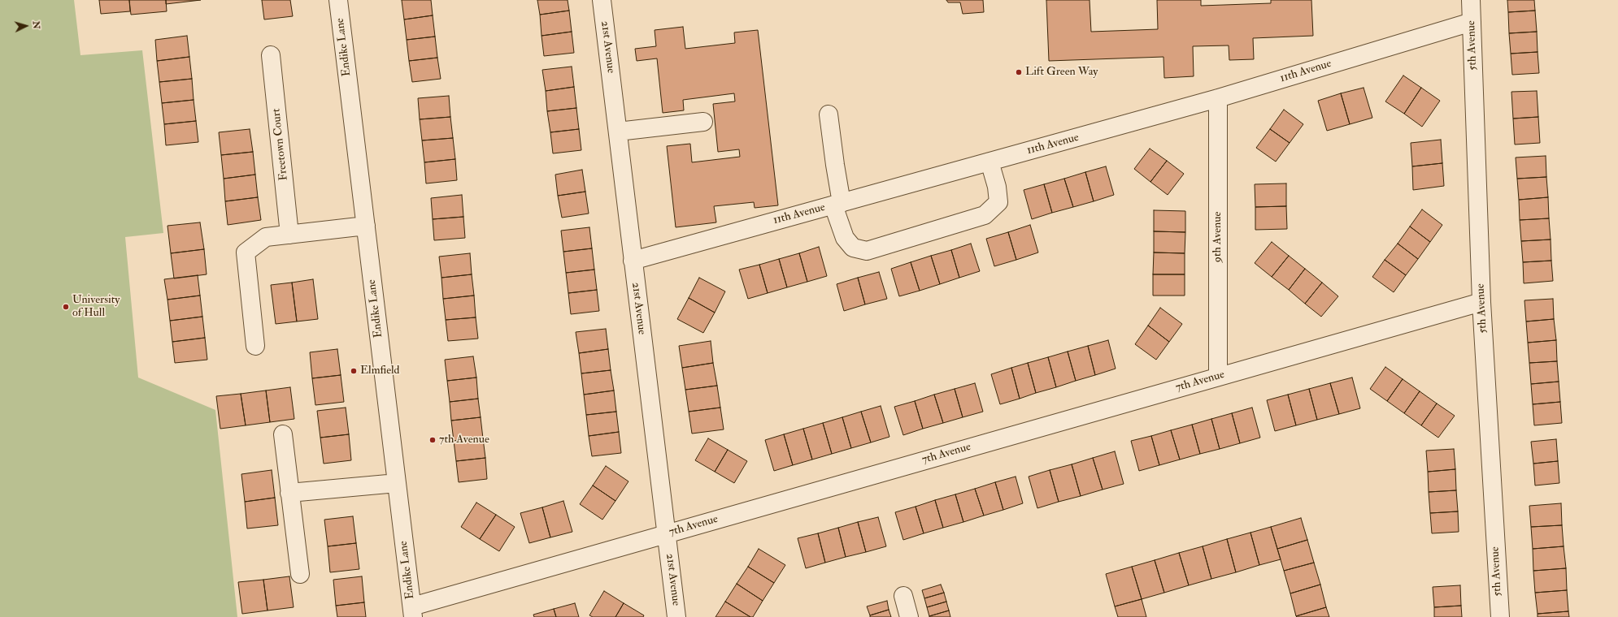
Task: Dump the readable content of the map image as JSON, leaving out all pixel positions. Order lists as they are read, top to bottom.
{
  "streets": {
    "street": [
      "5th Avenue",
      "Endike Lane",
      "21st Avenue",
      "11th Avenue",
      "Freetown Court",
      "9th Avenue",
      "7th Avenue"
    ]
  },
  "crossings": [
    ["5th Avenue", "11th Avenue"],
    ["5th Avenue", "7th Avenue"],
    ["Endike Lane", "7th Avenue"],
    ["21st Avenue", "11th Avenue"],
    ["21st Avenue", "7th Avenue"],
    ["11th Avenue", "9th Avenue"],
    ["9th Avenue", "7th Avenue"]
  ],
  "places": [
    "Lift Green Way",
    "University of Hull",
    "Elmfield",
    "7th Avenue"
  ],
  "north": "right"
}
